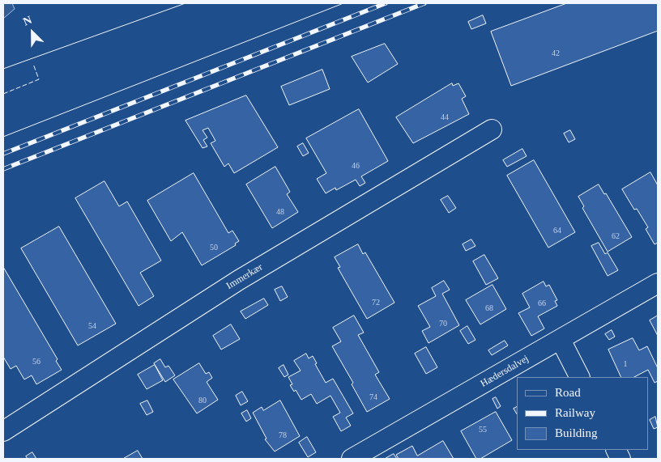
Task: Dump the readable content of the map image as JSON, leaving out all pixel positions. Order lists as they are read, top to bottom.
{
  "streets": {
    "street": ["Immerkær", "Hædersdalvej"]
  },
  "house_numbers": [
    "42",
    "44",
    "46",
    "48",
    "64",
    "62",
    "50",
    "72",
    "66",
    "68",
    "70",
    "54",
    "56",
    "1",
    "74",
    "80",
    "55",
    "78"
  ],
  "legend": ["Road", "Railway", "Building"],
  "north": "top left"
}
